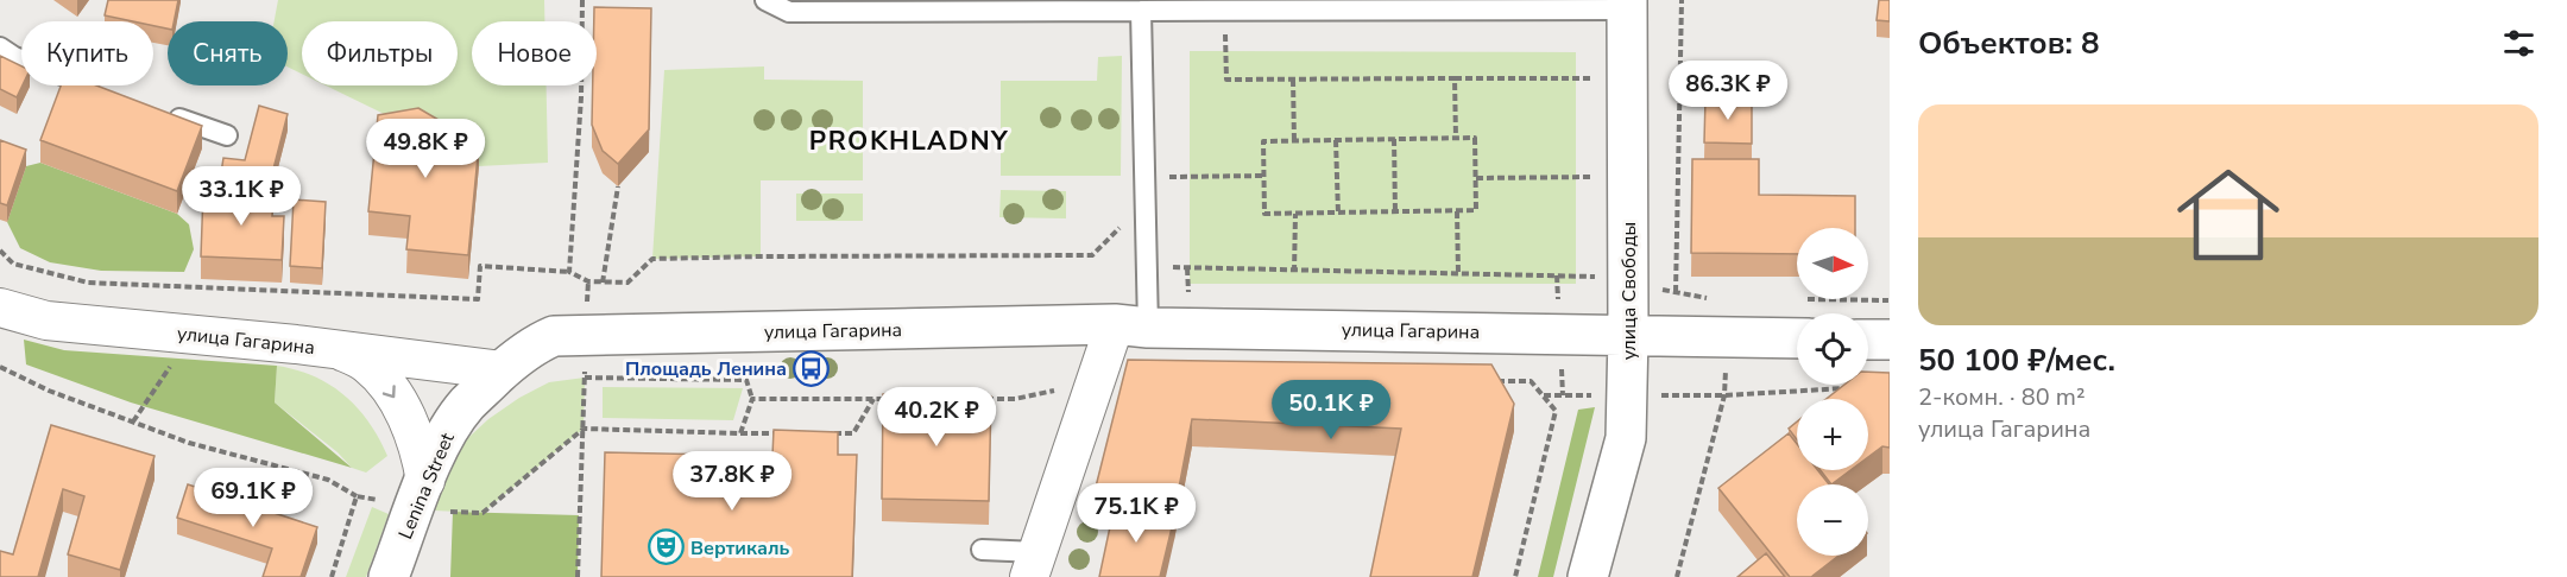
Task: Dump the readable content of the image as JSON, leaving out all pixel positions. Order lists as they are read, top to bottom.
{
  "streets": {
    "street": ["улица Свободы", "улица Гагарина", "Lenina Street"]
  },
  "crossings": [
    ["улица Свободы", "улица Гагарина"],
    ["улица Гагарина", "Lenina Street"]
  ],
  "districts": ["PROKHLADNY"],
  "places": {
    "bus stop": ["Площадь Ленина"],
    "theatre": ["Вертикаль"]
  },
  "north": "right",
  "page": {
    "heading": "Объектов: 8",
    "chip": [
      "Купить",
      "Снять",
      "Фильтры",
      "Новое"
    ],
    "price": [
      "86.3K ₽",
      "49.8K ₽",
      "33.1K ₽",
      "50.1K ₽",
      "40.2K ₽",
      "37.8K ₽",
      "69.1K ₽",
      "75.1K ₽"
    ],
    "list": [
      {
        "name": "50 100 ₽/мес.",
        "note": "2-комн. · 80 m² · улица Гагарина"
      }
    ],
    "map_buttons": ["+", "−"]
  }
}
